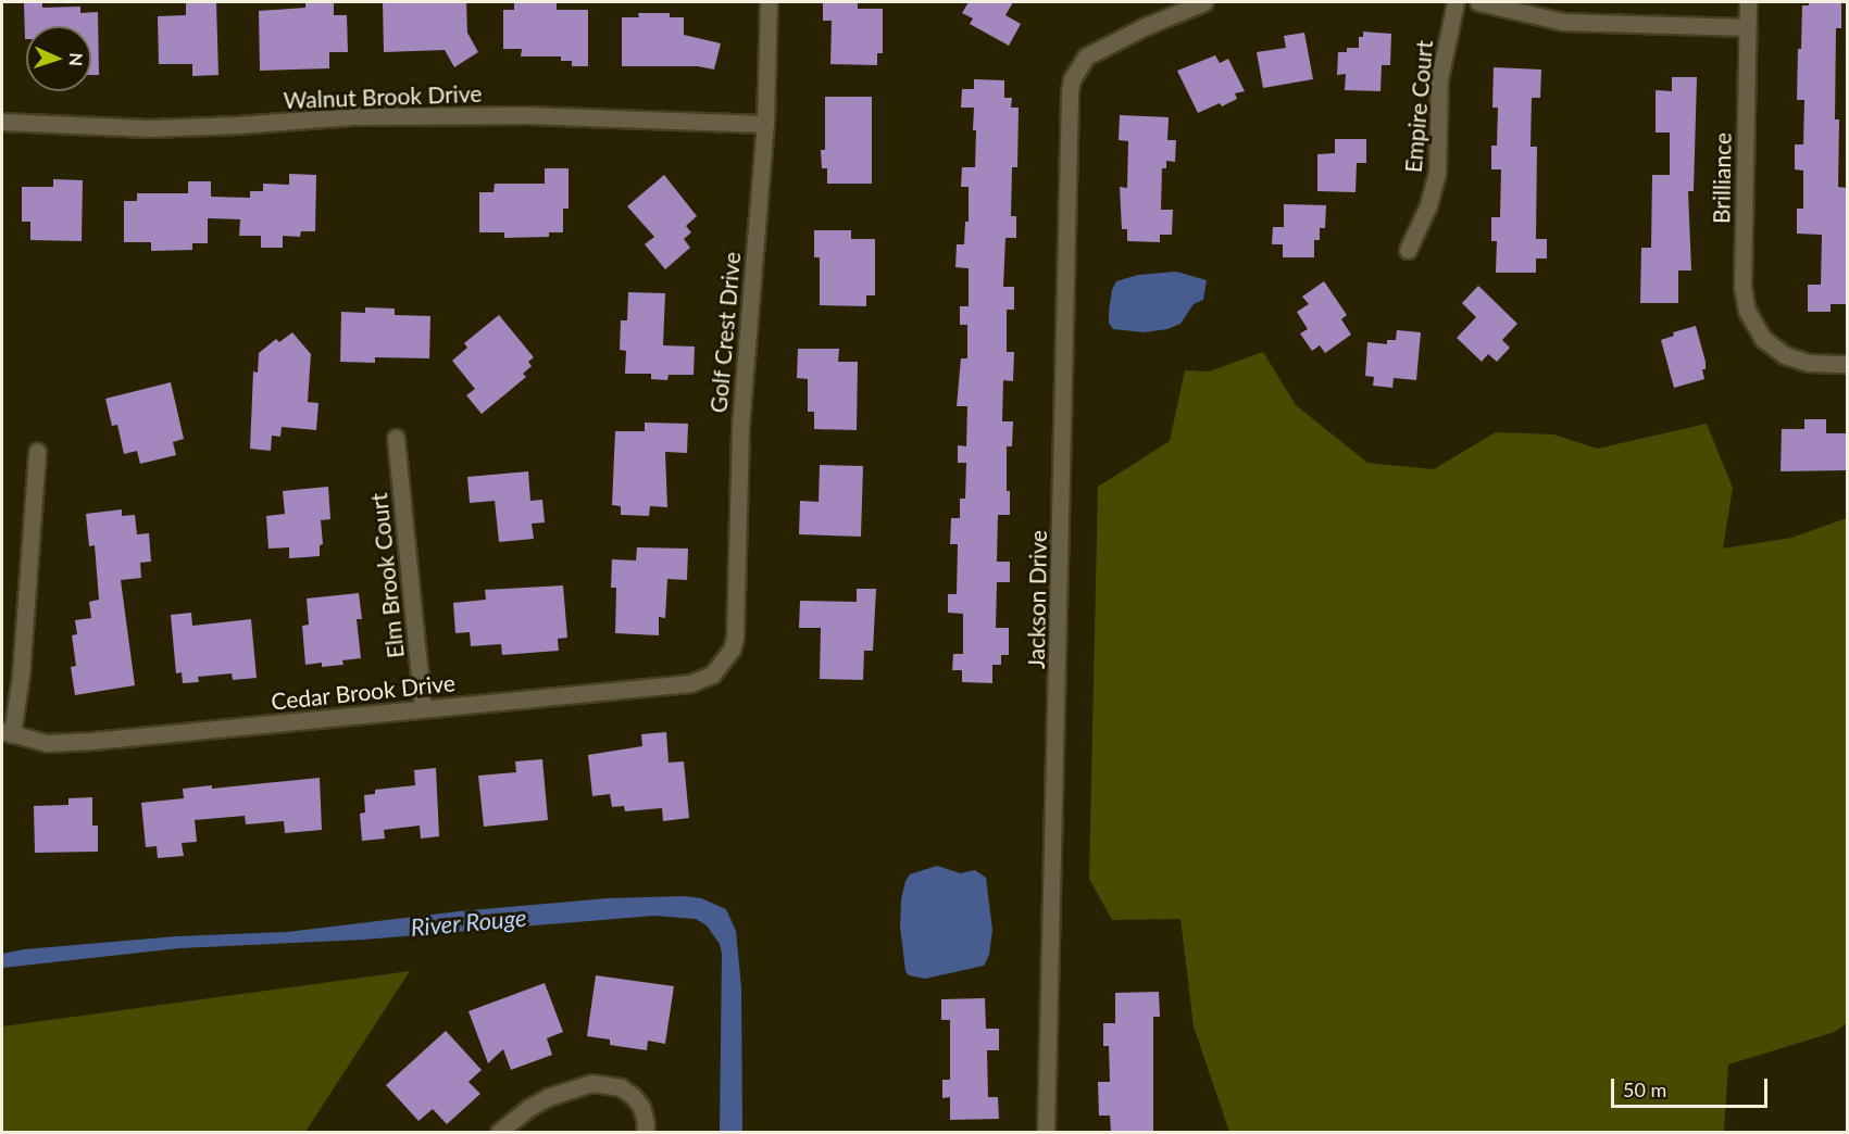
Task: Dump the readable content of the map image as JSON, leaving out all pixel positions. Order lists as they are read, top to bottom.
{
  "streets": {
    "street": [
      "Walnut Brook Drive",
      "Empire Court",
      "Brilliance",
      "Golf Crest Drive",
      "Elm Brook Court",
      "Jackson Drive",
      "Cedar Brook Drive"
    ]
  },
  "crossings": [
    ["Walnut Brook Drive", "Golf Crest Drive"],
    ["Golf Crest Drive", "Cedar Brook Drive"],
    ["Elm Brook Court", "Cedar Brook Drive"]
  ],
  "water": ["River Rouge"],
  "scale_bar": "50 m",
  "north": "right"
}
